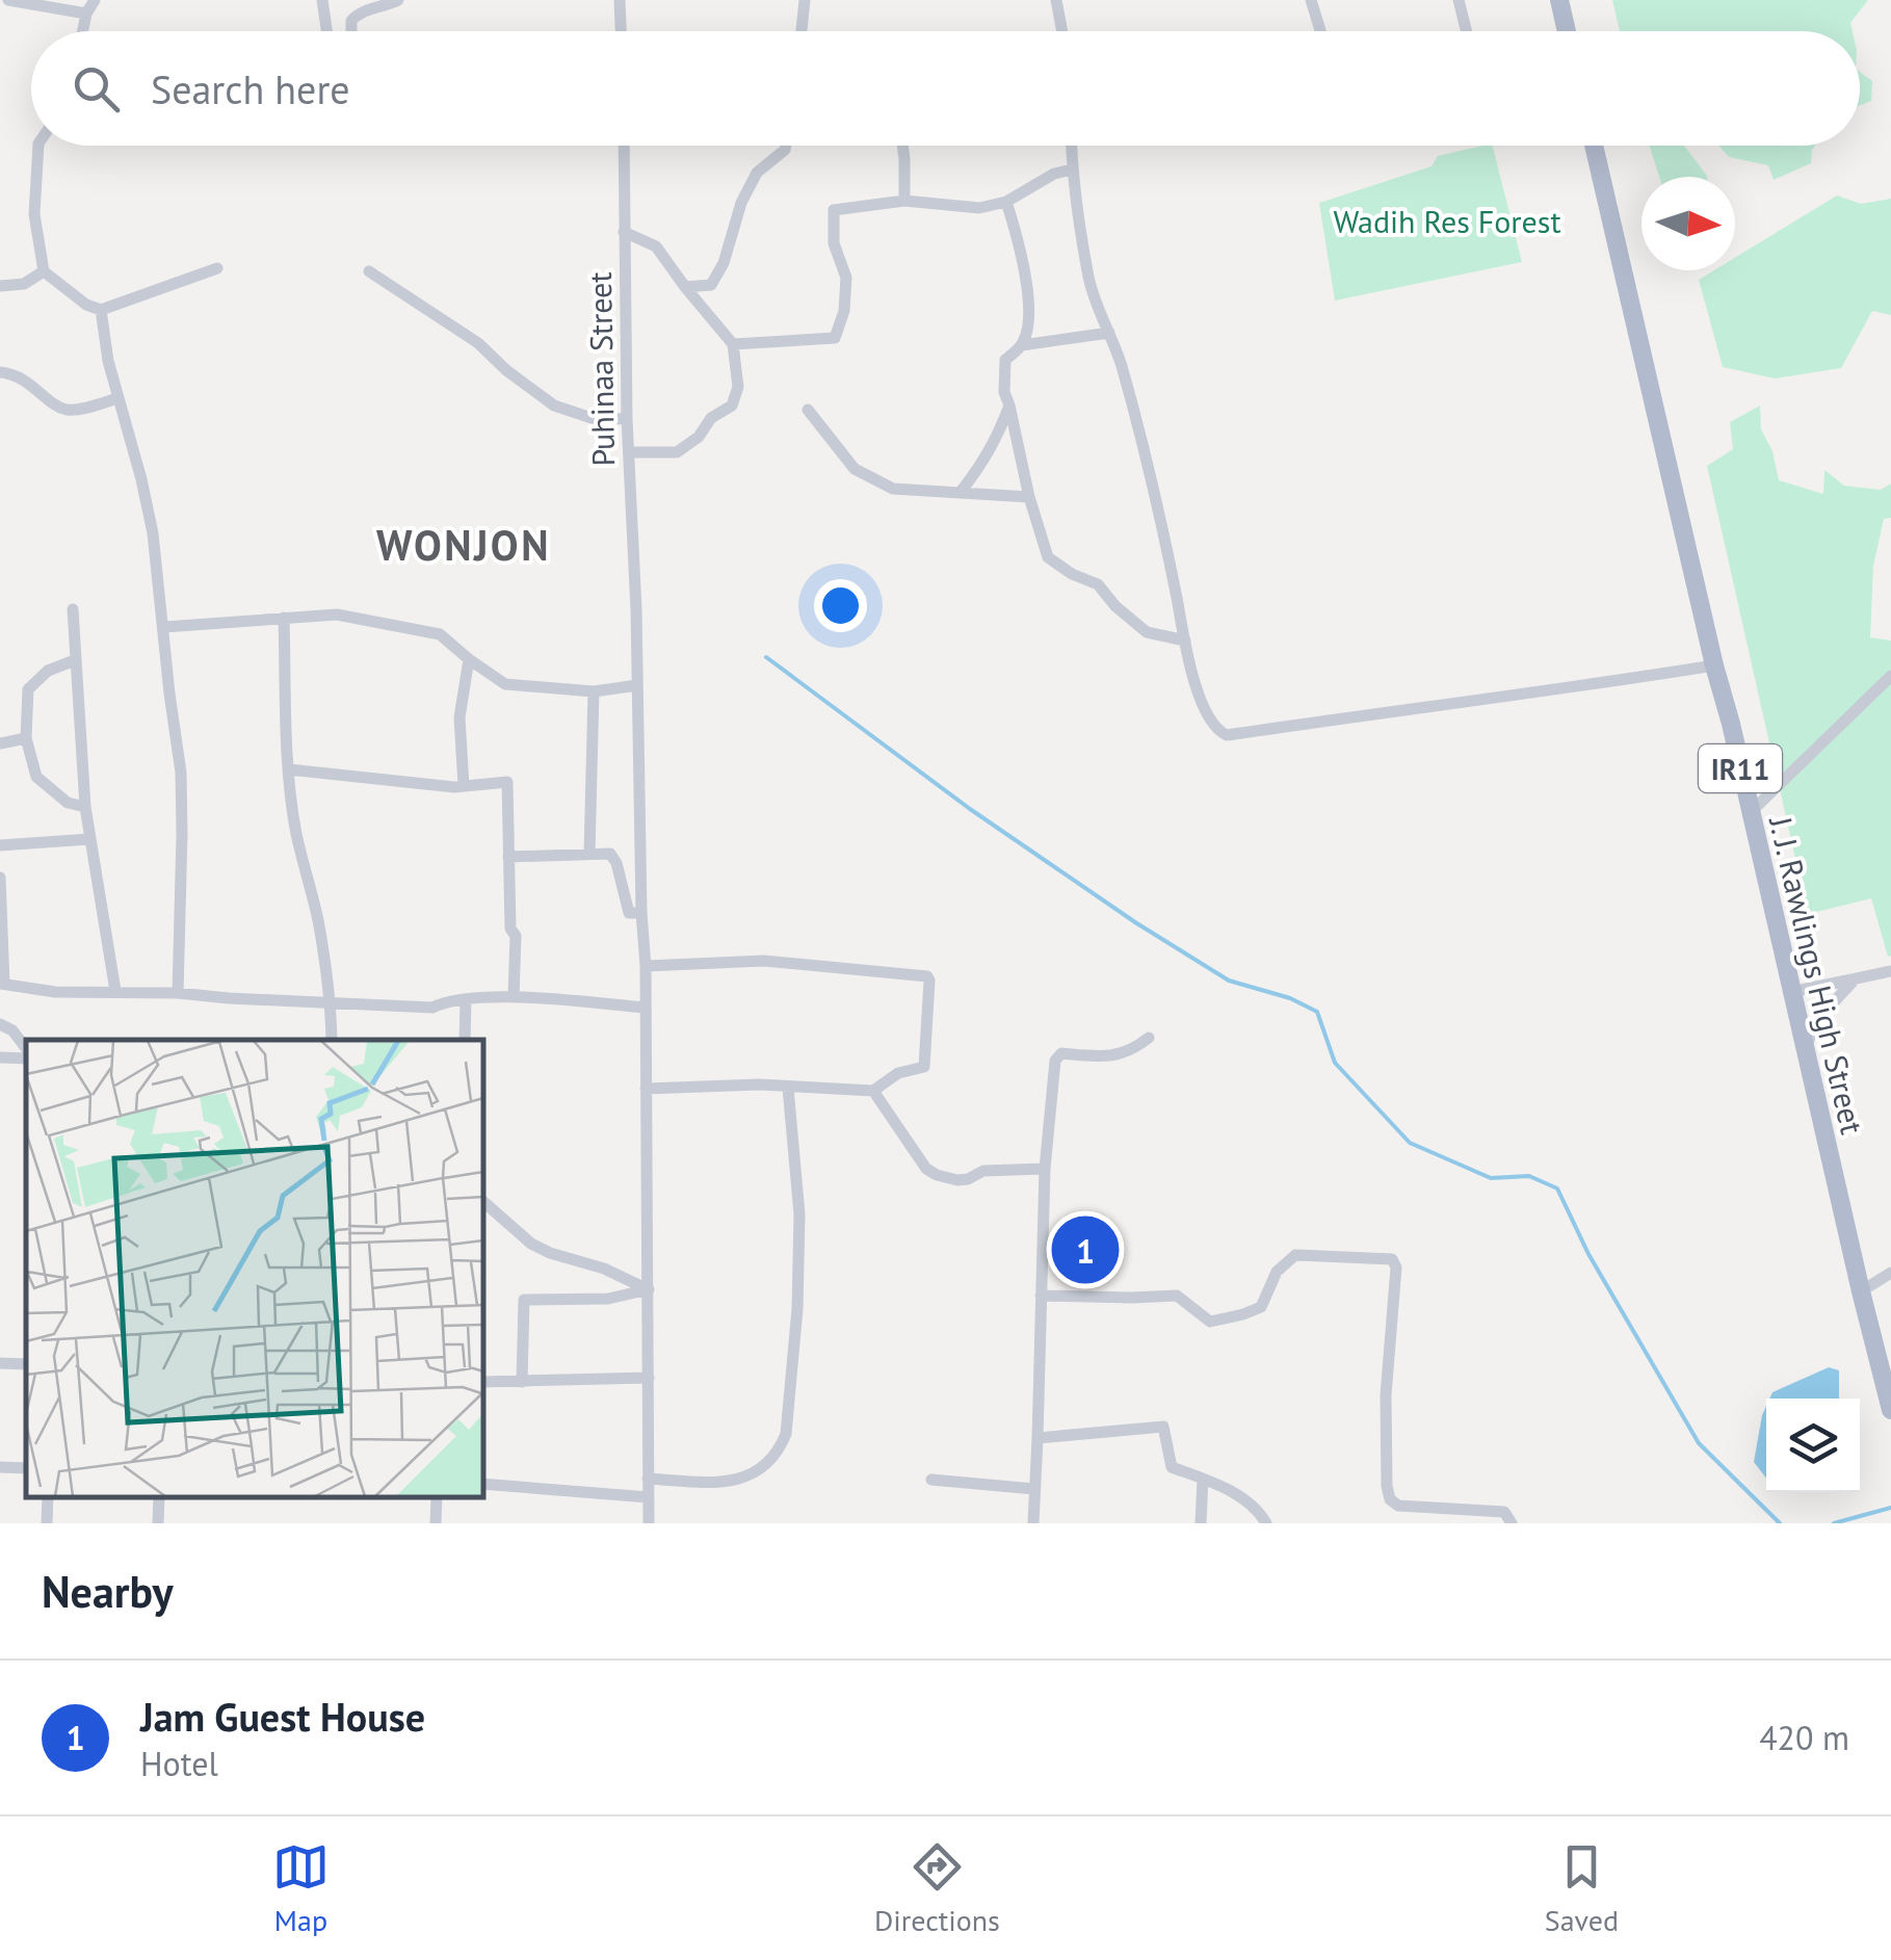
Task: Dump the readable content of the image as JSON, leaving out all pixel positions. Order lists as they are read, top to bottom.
{
  "streets": {
    "main road": ["IR11", "J. J. Rawlings High Street"],
    "street": ["Puhinaa Street"]
  },
  "districts": ["WONJON"],
  "parks": ["Wadih Res Forest"],
  "north": "right",
  "page": {
    "search": "Search here",
    "pins": "1",
    "heading": "Nearby",
    "list": [
      {
        "mark": "1",
        "name": "Jam Guest House",
        "note": "Hotel",
        "value": "420 m"
      }
    ],
    "nav": ["Map", "Directions", "Saved"]
  }
}
